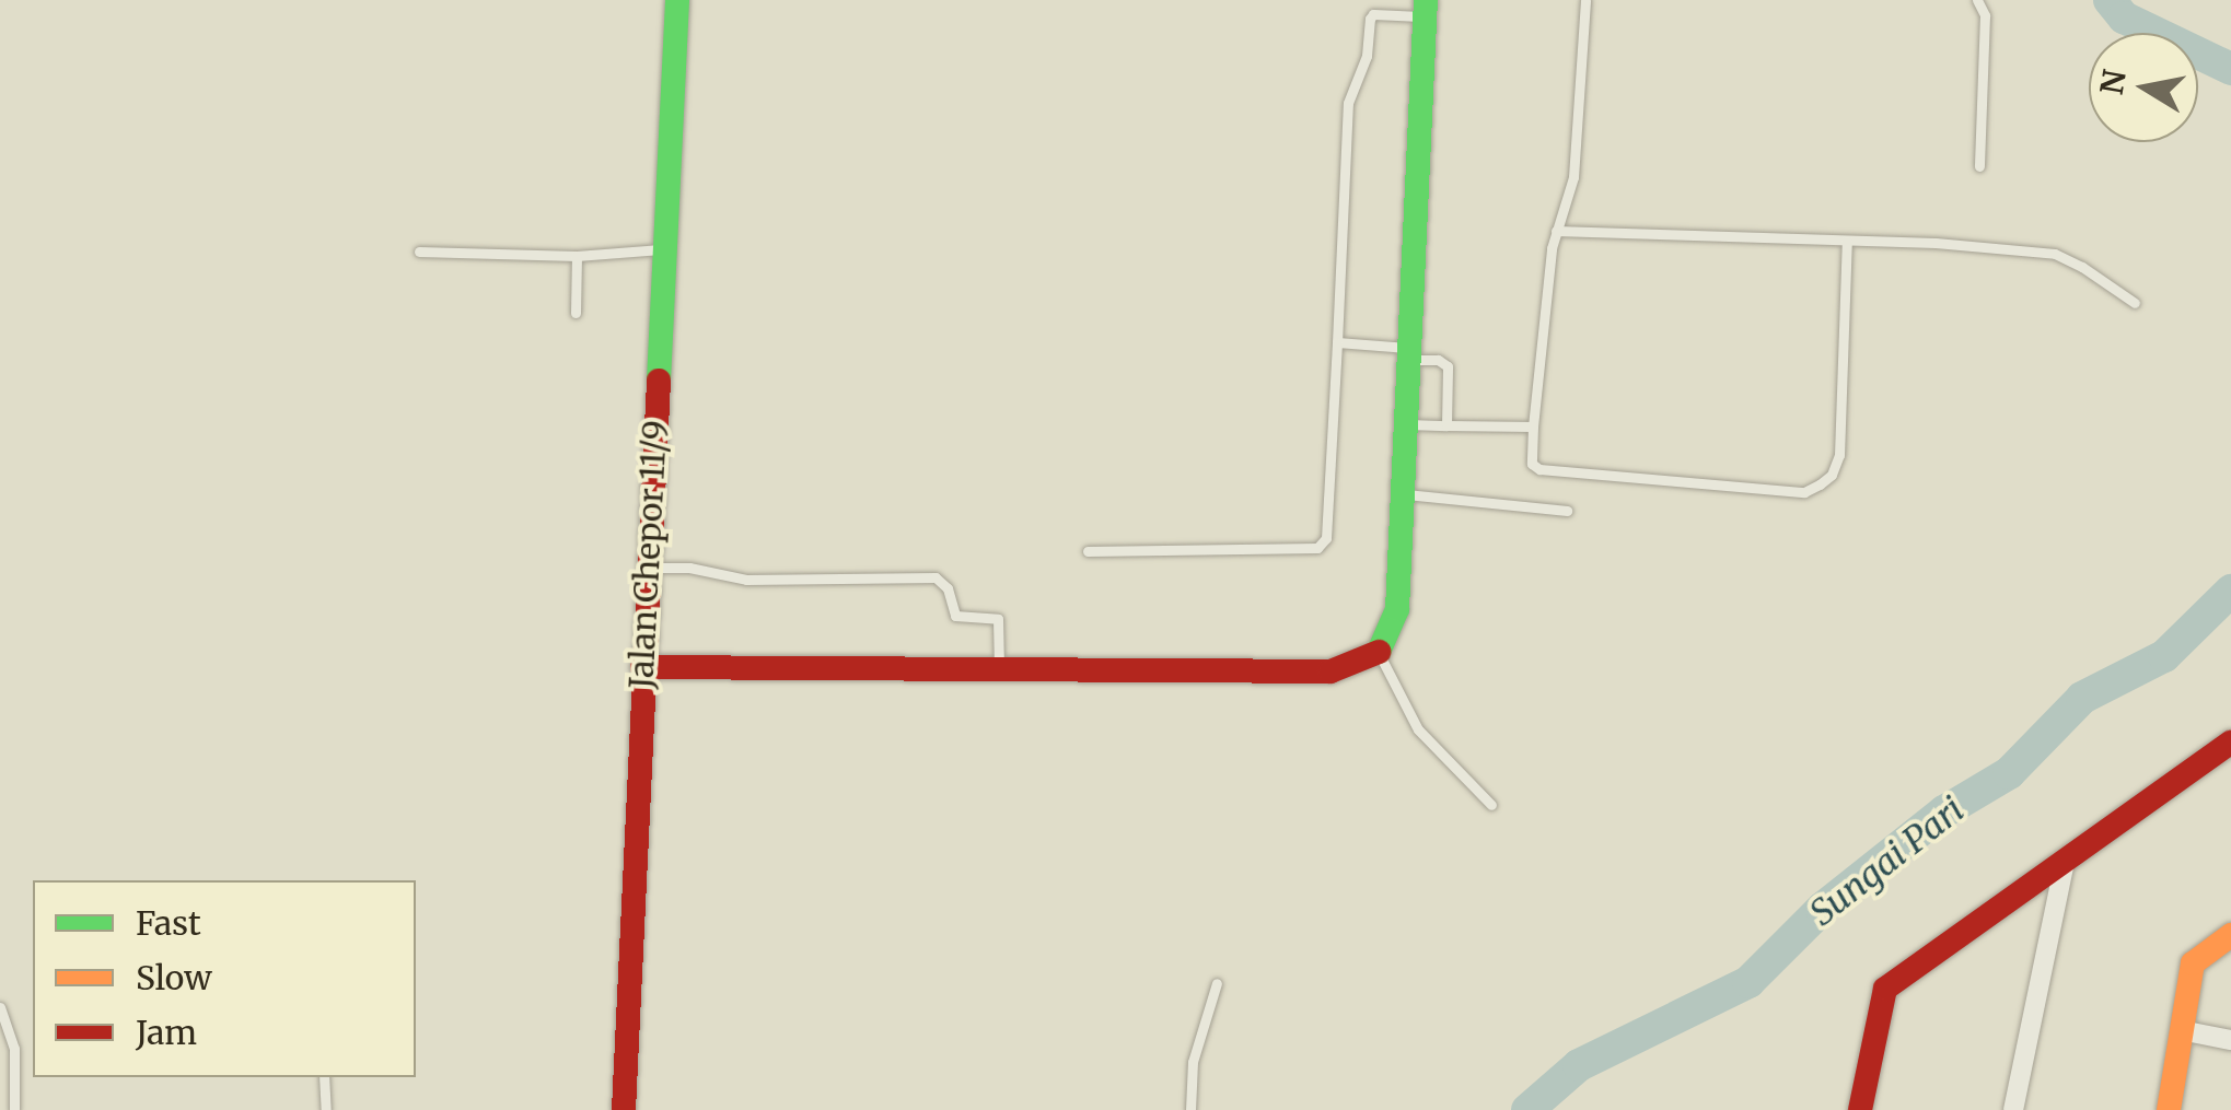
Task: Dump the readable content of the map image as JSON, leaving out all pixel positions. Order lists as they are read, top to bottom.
{
  "streets": {
    "street": ["Jalan Chepor 11/9"]
  },
  "water": ["Sungai Pari"],
  "legend": ["Fast", "Slow", "Jam"],
  "north": "left"
}
